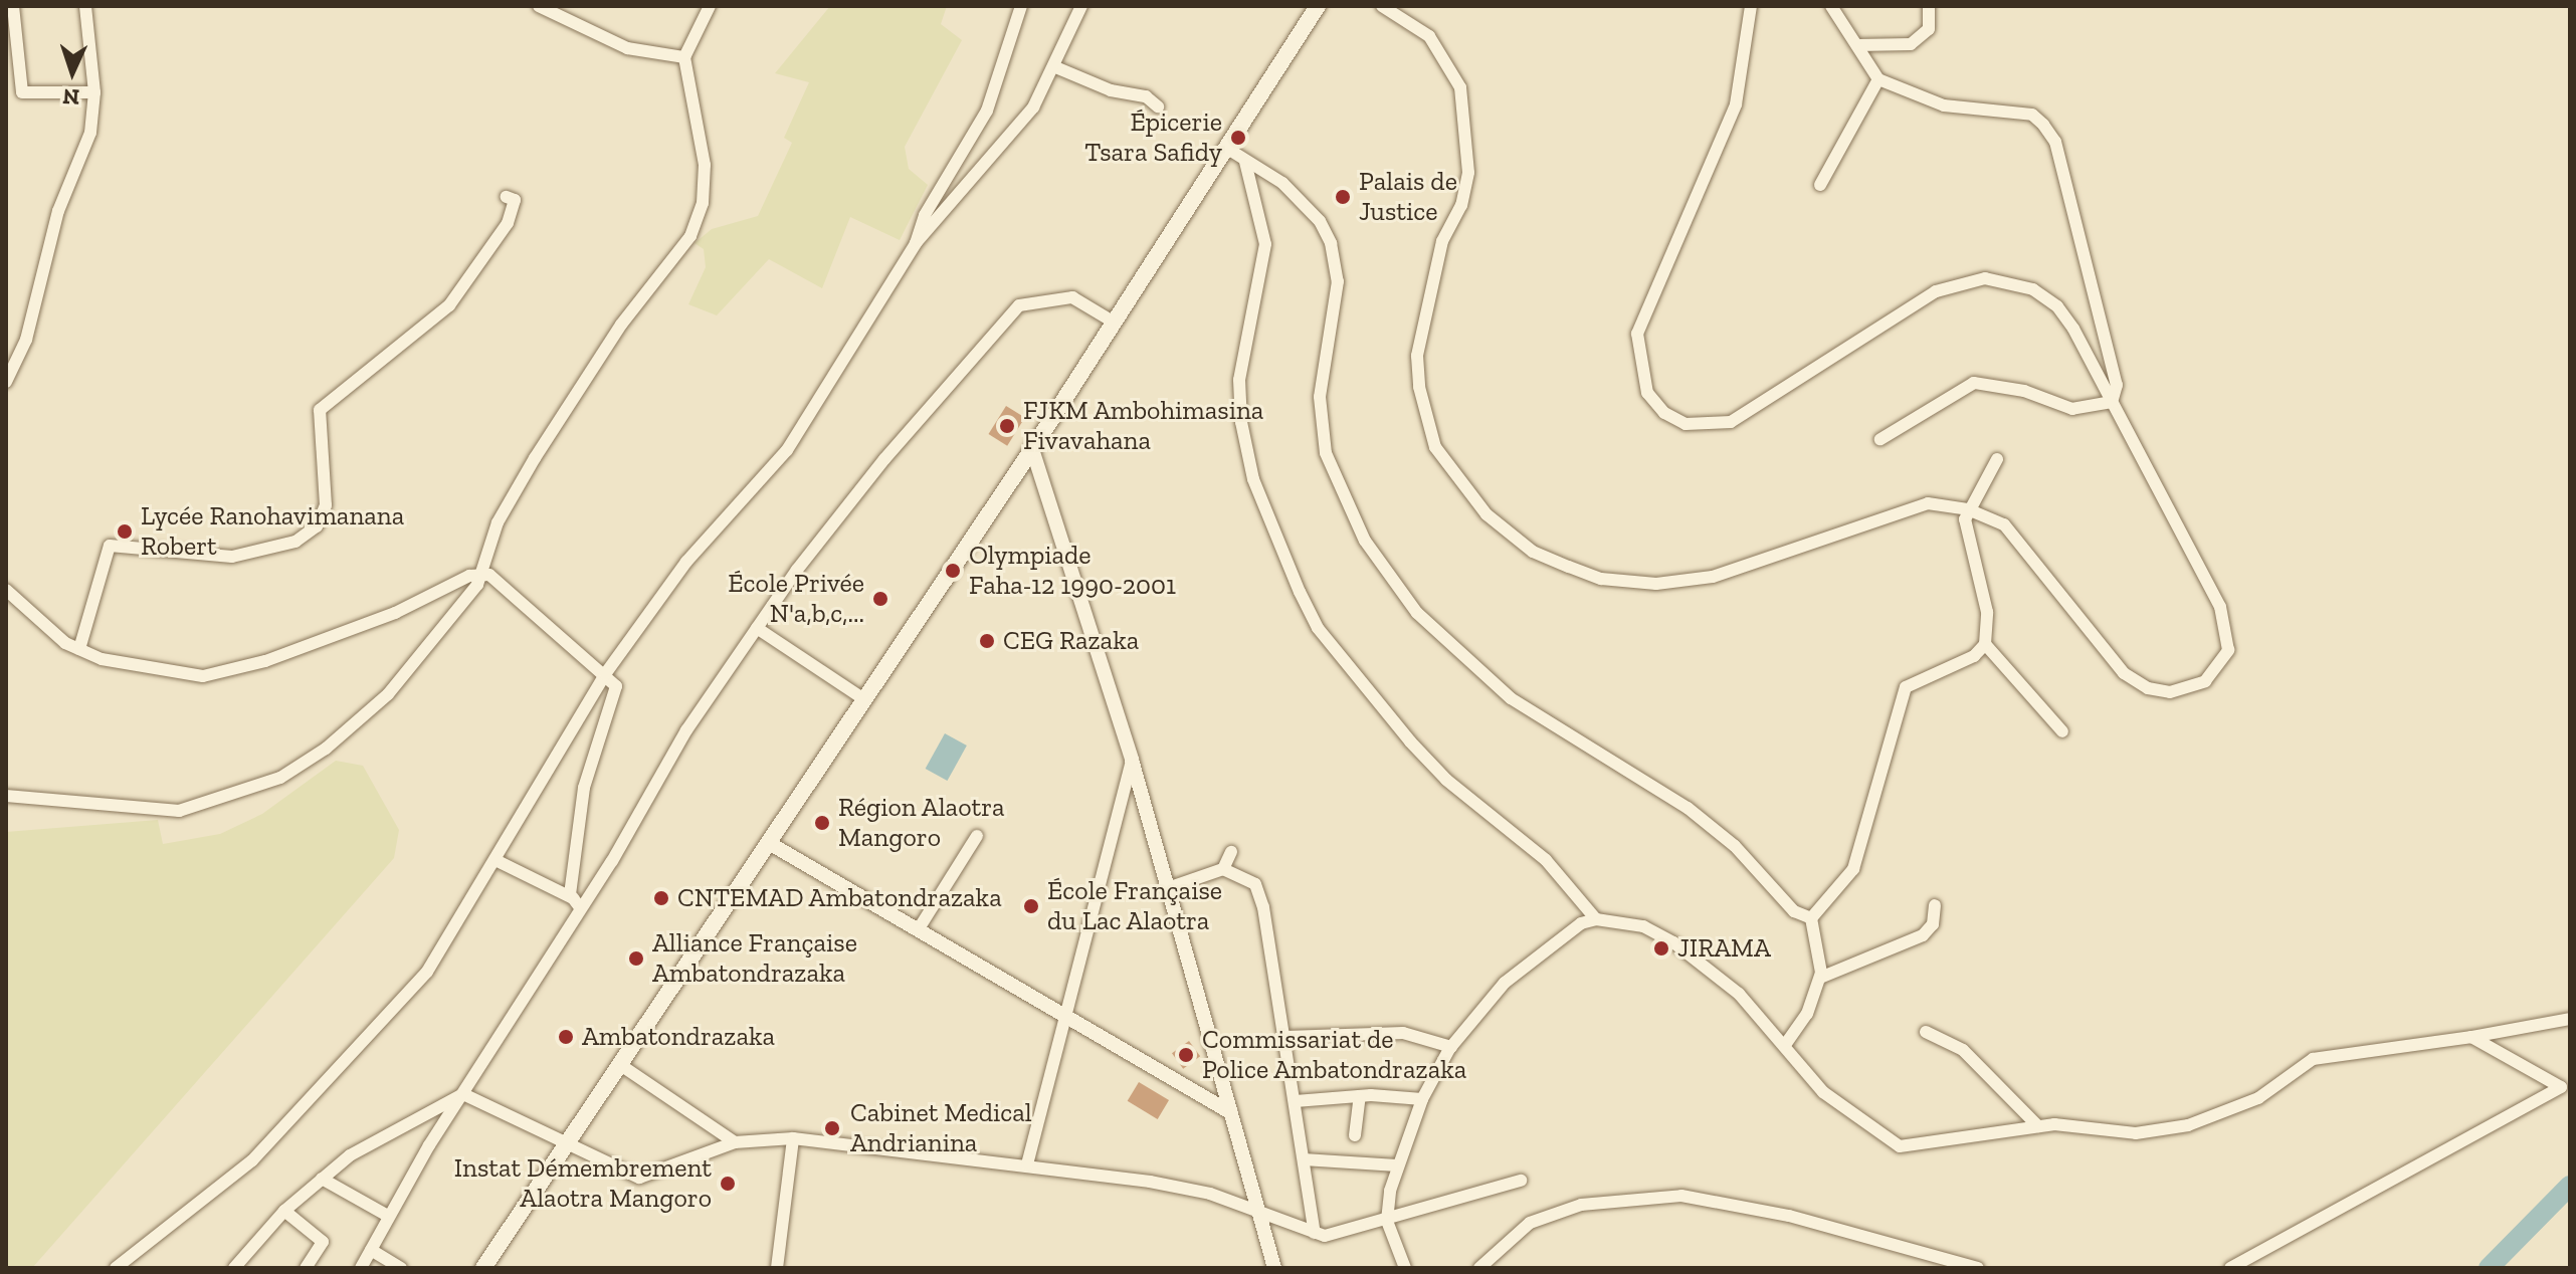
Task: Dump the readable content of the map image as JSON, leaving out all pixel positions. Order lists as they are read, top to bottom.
{
  "places": [
    "Épicerie Tsara Safidy",
    "Palais de Justice",
    "FJKM Ambohimasina Fivavahana",
    "Lycée Ranohavimanana Robert",
    "Olympiade Faha-12 1990-2001",
    "École Privée N'a,b,c,...",
    "CEG Razaka",
    "Région Alaotra Mangoro",
    "CNTEMAD Ambatondrazaka",
    "École Française du Lac Alaotra",
    "JIRAMA",
    "Alliance Française Ambatondrazaka",
    "Ambatondrazaka",
    "Commissariat de Police Ambatondrazaka",
    "Cabinet Medical Andrianina",
    "Instat Démembrement Alaotra Mangoro"
  ],
  "north": "bottom"
}
